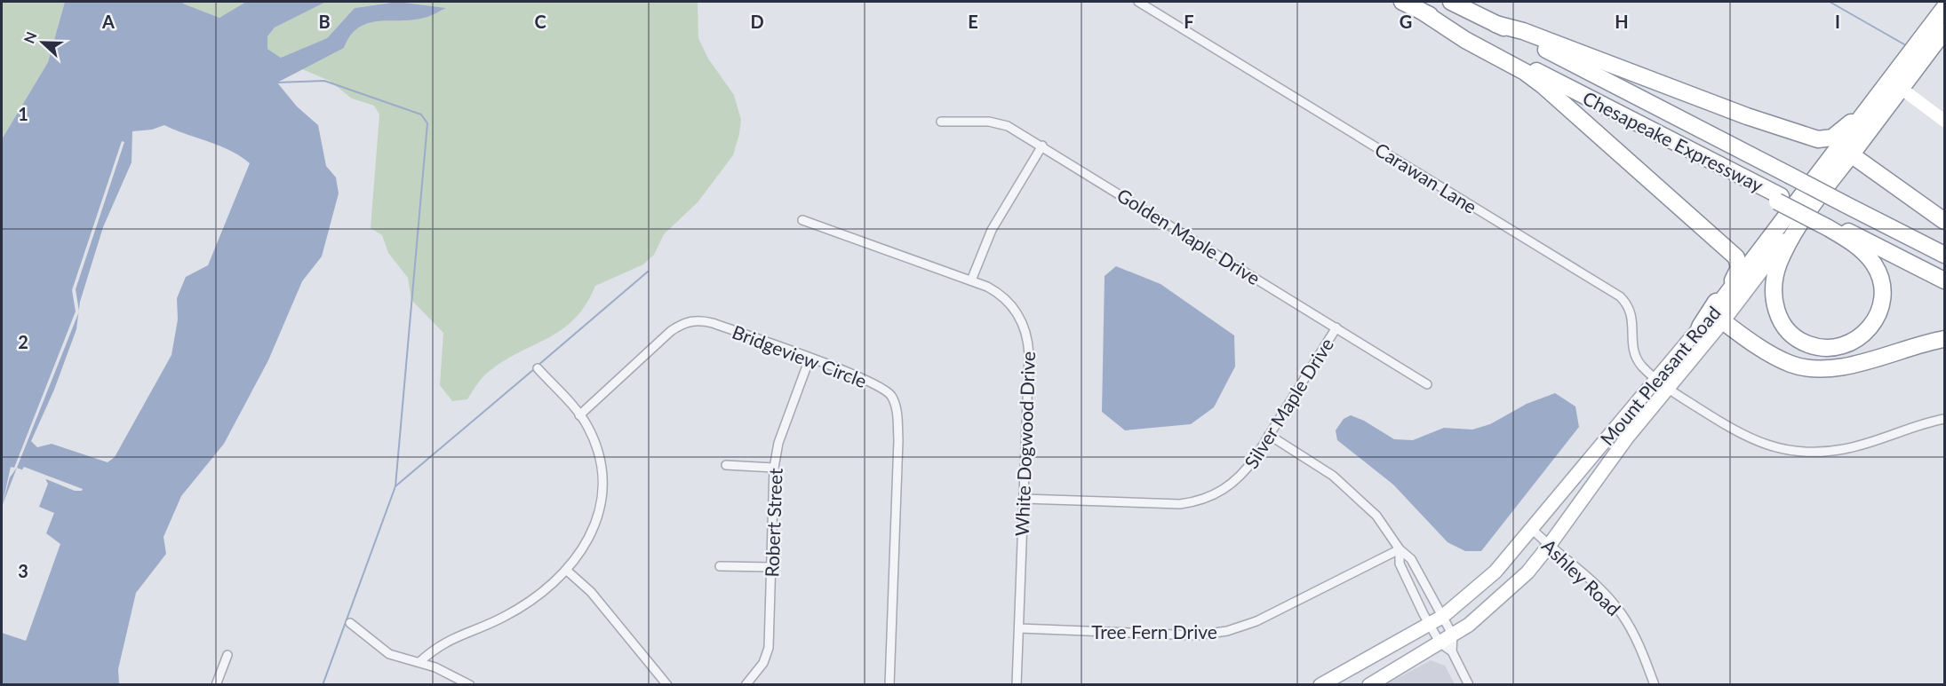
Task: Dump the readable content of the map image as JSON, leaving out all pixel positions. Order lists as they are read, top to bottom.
{
  "streets": {
    "highway": ["Chesapeake Expressway", "Mount Pleasant Road"],
    "street": [
      "Carawan Lane",
      "Golden Maple Drive",
      "Bridgeview Circle",
      "Silver Maple Drive",
      "White Dogwood Drive",
      "Robert Street",
      "Ashley Road",
      "Tree Fern Drive"
    ]
  },
  "crossings": [
    ["Carawan Lane", "Mount Pleasant Road"],
    ["Golden Maple Drive", "Silver Maple Drive"],
    ["Bridgeview Circle", "Robert Street"],
    ["Mount Pleasant Road", "Ashley Road"],
    ["Silver Maple Drive", "White Dogwood Drive"],
    ["White Dogwood Drive", "Tree Fern Drive"]
  ],
  "north": "left",
  "grid": {
    "columns": [
      "A",
      "B",
      "C",
      "D",
      "E",
      "F",
      "G",
      "H",
      "I"
    ],
    "rows": ["1", "2", "3"]
  }
}
